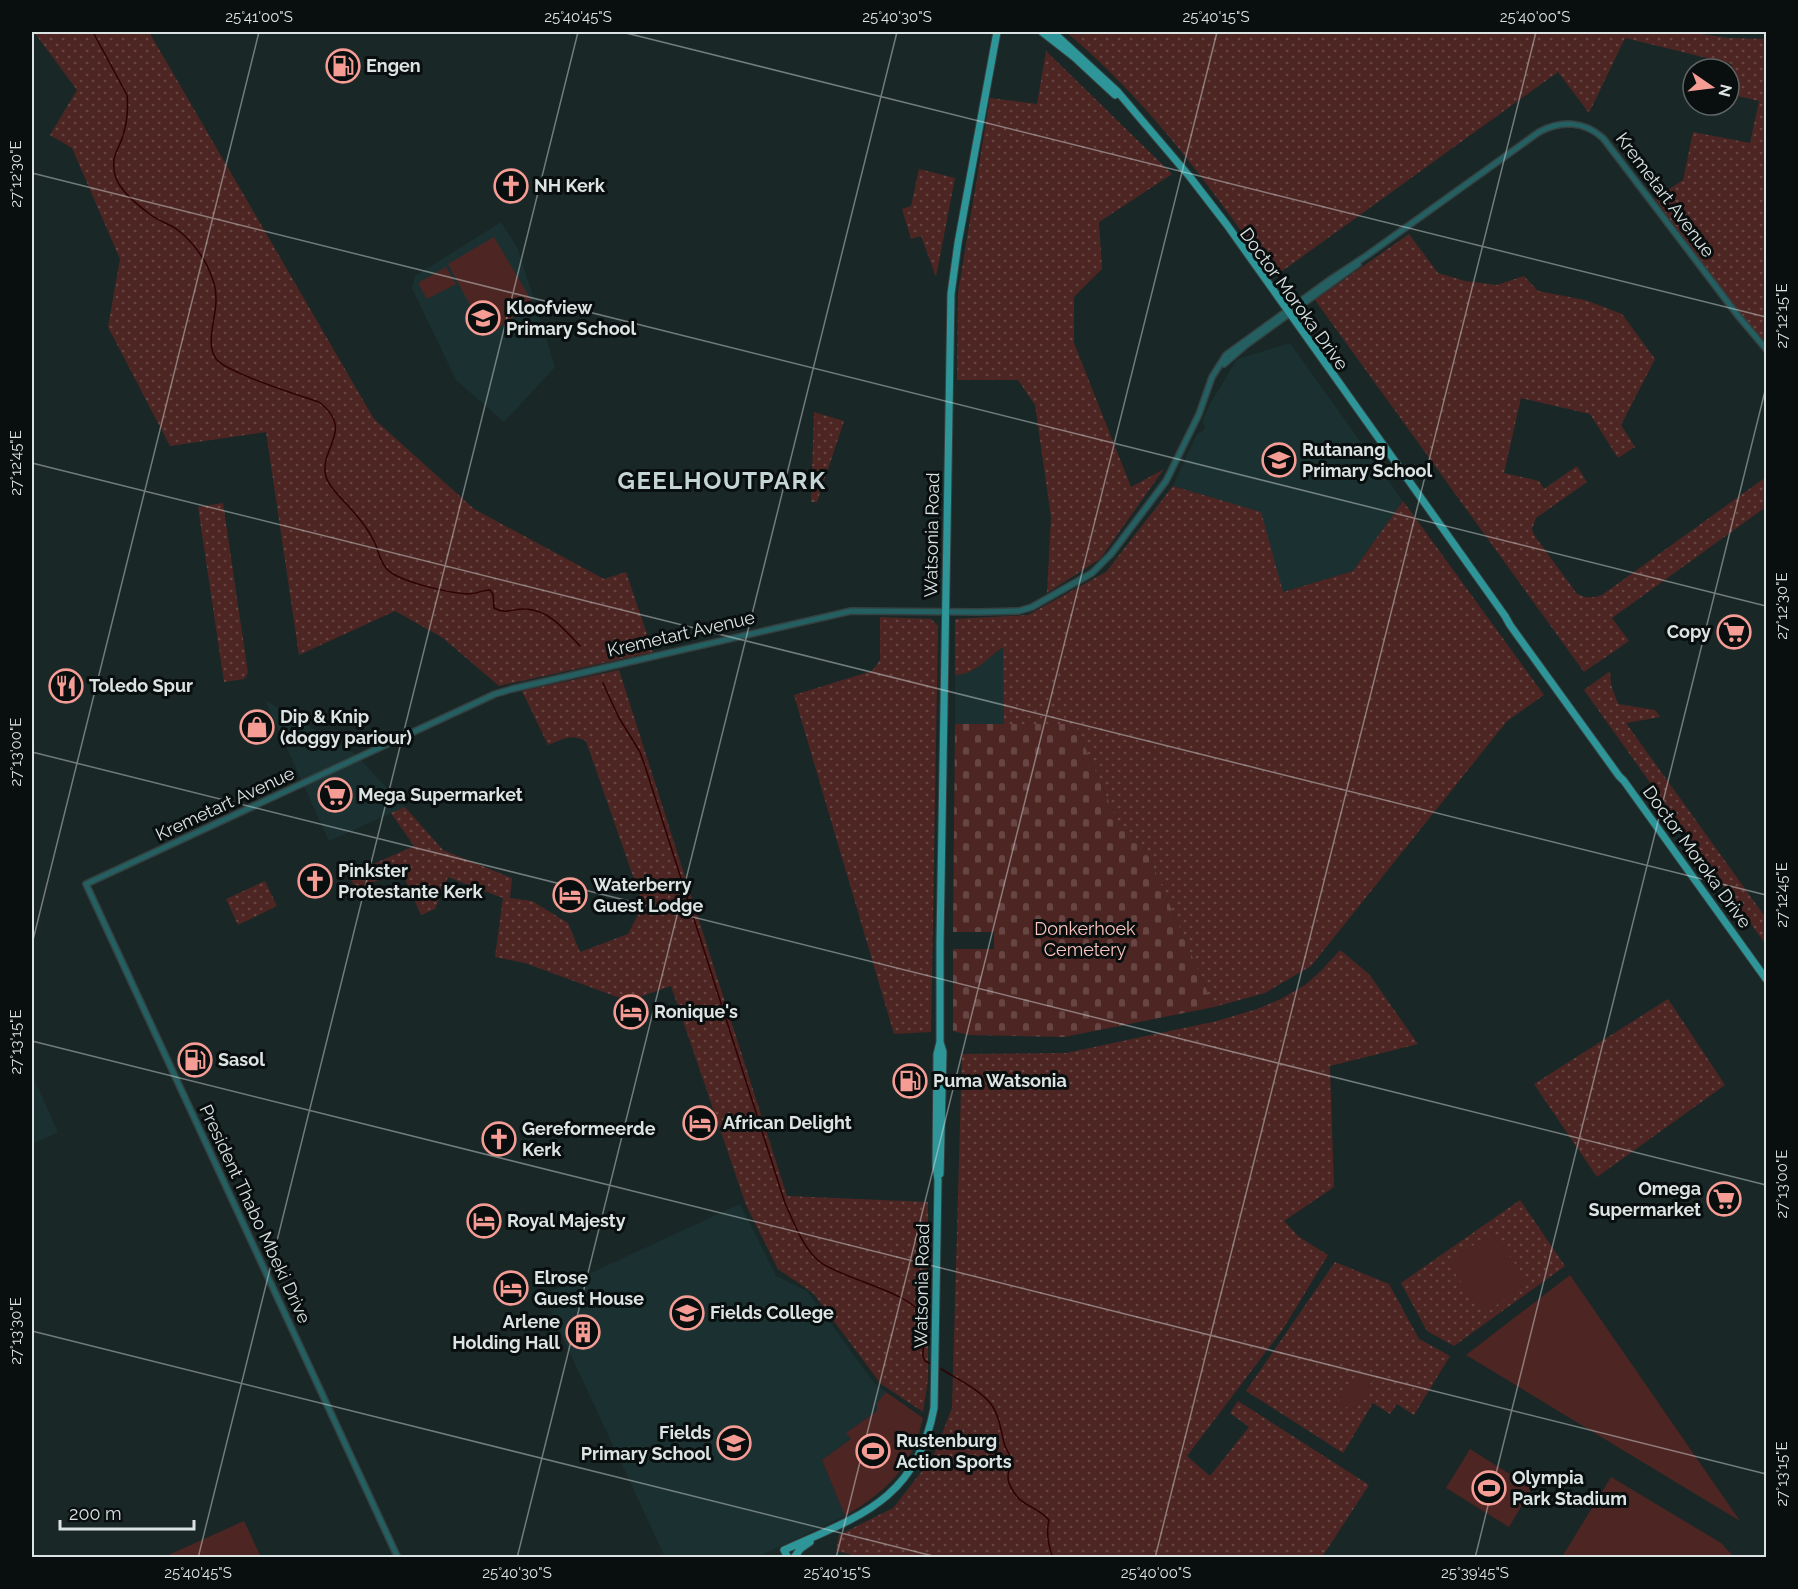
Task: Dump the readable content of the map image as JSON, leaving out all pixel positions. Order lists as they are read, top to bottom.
{
  "streets": {
    "main road": ["Doctor Moroka Drive", "Watsonia Road"],
    "street": ["Kremetart Avenue", "President Thabo Mbeki Drive"]
  },
  "crossings": [
    ["Kremetart Avenue", "Doctor Moroka Drive"],
    ["Kremetart Avenue", "Watsonia Road"],
    ["Kremetart Avenue", "President Thabo Mbeki Drive"]
  ],
  "districts": ["GEELHOUTPARK"],
  "parks": ["Donkerhoek Cemetery"],
  "places": {
    "fuel station": ["Engen", "Sasol", "Puma Watsonia"],
    "church": ["NH Kerk", "Pinkster Protestante Kerk", "Gereformeerde Kerk"],
    "school or university": [
      "Kloofview Primary School",
      "Rutanang Primary School",
      "Fields College",
      "Fields Primary School"
    ],
    "supermarket": ["Copy", "Mega Supermarket", "Omega Supermarket"],
    "restaurant": ["Toledo Spur"],
    "shop": ["Dip & Knip (doggy pariour)"],
    "hotel": [
      "Waterberry Guest Lodge",
      "Ronique's",
      "African Delight",
      "Royal Majesty",
      "Elrose Guest House"
    ],
    "building": ["Arlene Holding Hall"],
    "sports": ["Rustenburg Action Sports", "Olympia Park Stadium"]
  },
  "scale_bar": "200 m",
  "north": "right",
  "coordinates": [
    "25°41'00\"S",
    "25°40'45\"S",
    "25°40'30\"S",
    "25°40'15\"S",
    "25°40'00\"S",
    "27°12'30\"E",
    "27°12'15\"E",
    "27°12'45\"E",
    "27°13'00\"E",
    "27°13'15\"E",
    "27°13'30\"E",
    "25°39'45\"S"
  ]
}
